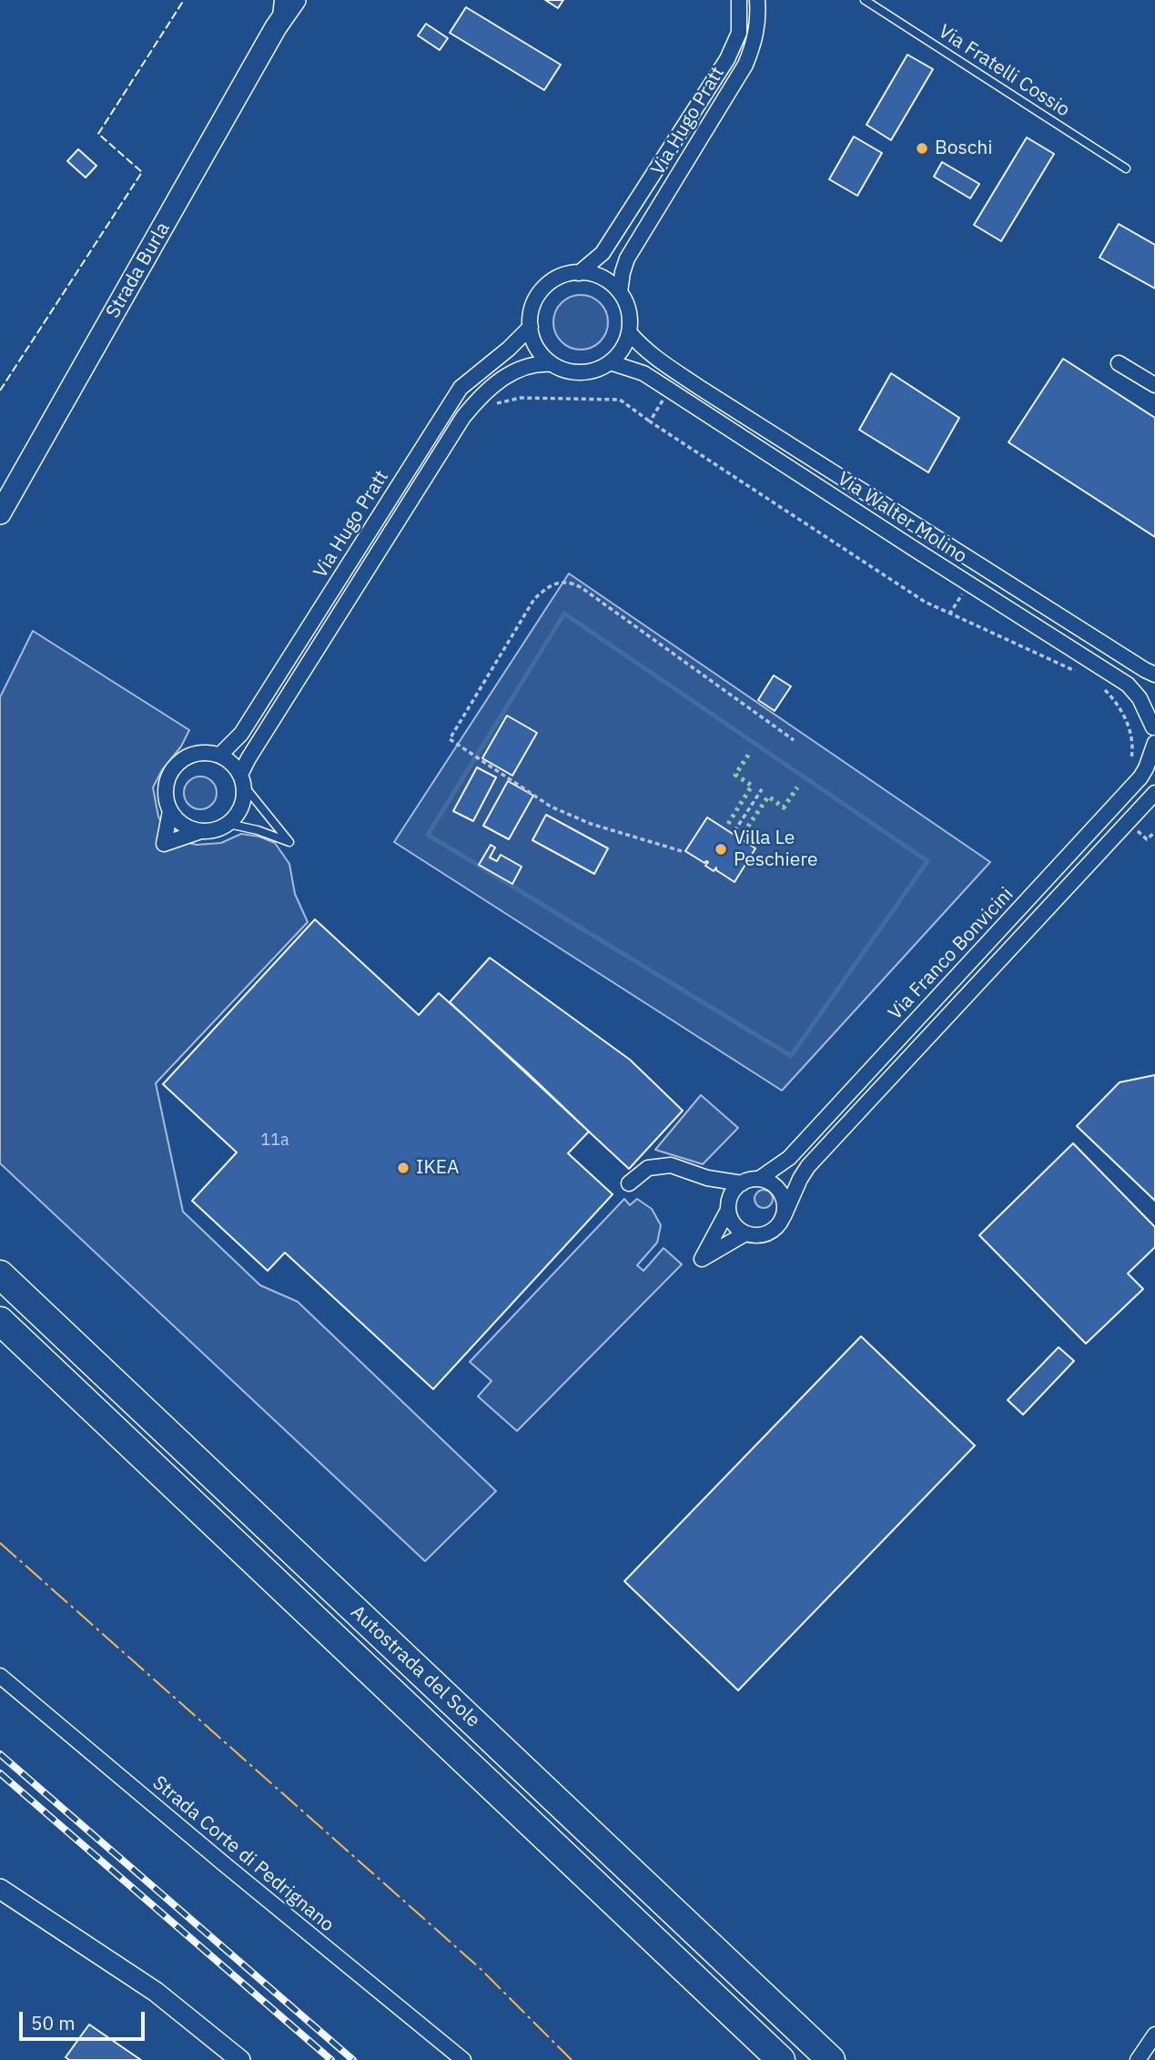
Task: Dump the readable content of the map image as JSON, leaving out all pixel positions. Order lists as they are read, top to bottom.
{
  "streets": {
    "highway": ["Autostrada del Sole"],
    "main road": ["Strada Burla"],
    "street": [
      "Via Hugo Pratt",
      "Via Walter Molino",
      "Via Franco Bonvicini",
      "Strada Corte di Pedrignano"
    ],
    "lane": ["Via Fratelli Cossio"]
  },
  "crossings": [
    ["Via Hugo Pratt", "Via Walter Molino"],
    ["Via Walter Molino", "Via Franco Bonvicini"]
  ],
  "places": ["Boschi", "Villa Le Peschiere", "IKEA"],
  "house_numbers": ["11a"],
  "scale_bar": "50 m"
}
